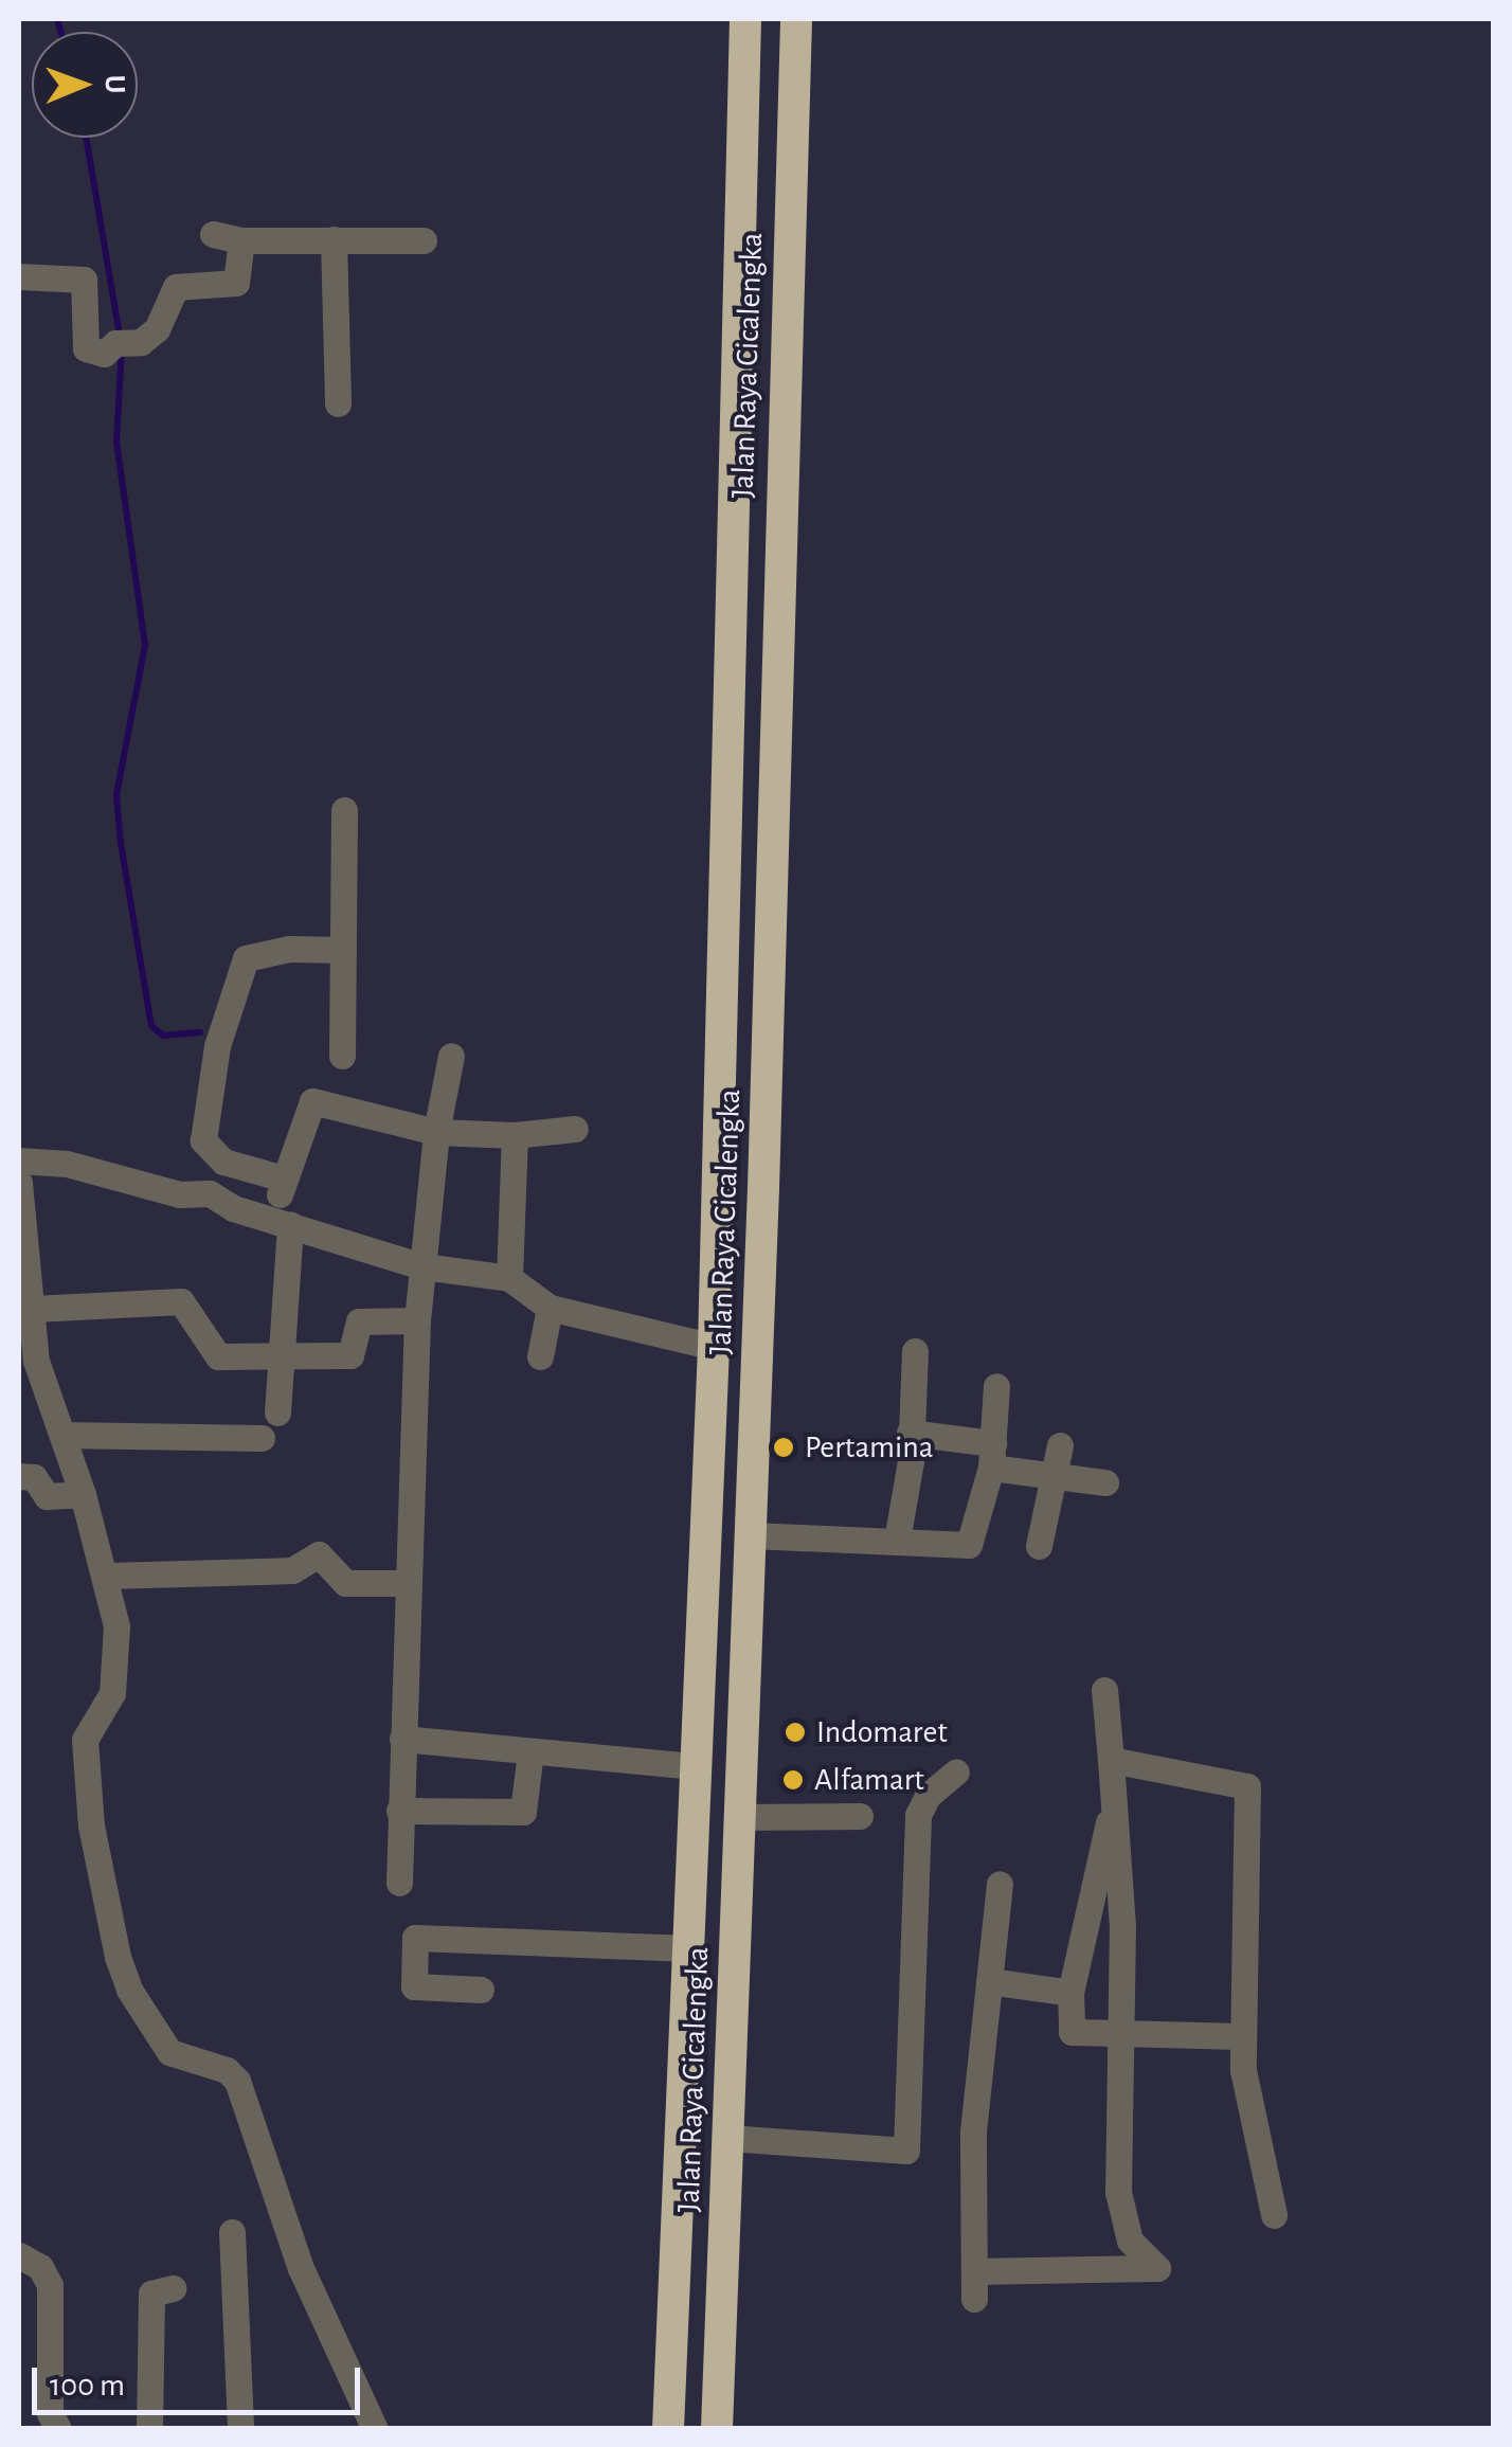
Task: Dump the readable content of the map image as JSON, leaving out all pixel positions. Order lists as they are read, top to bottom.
{
  "streets": {
    "highway": ["Jalan Raya Cicalengka"]
  },
  "places": ["Pertamina", "Indomaret", "Alfamart"],
  "scale_bar": "100 m",
  "north": "right"
}
